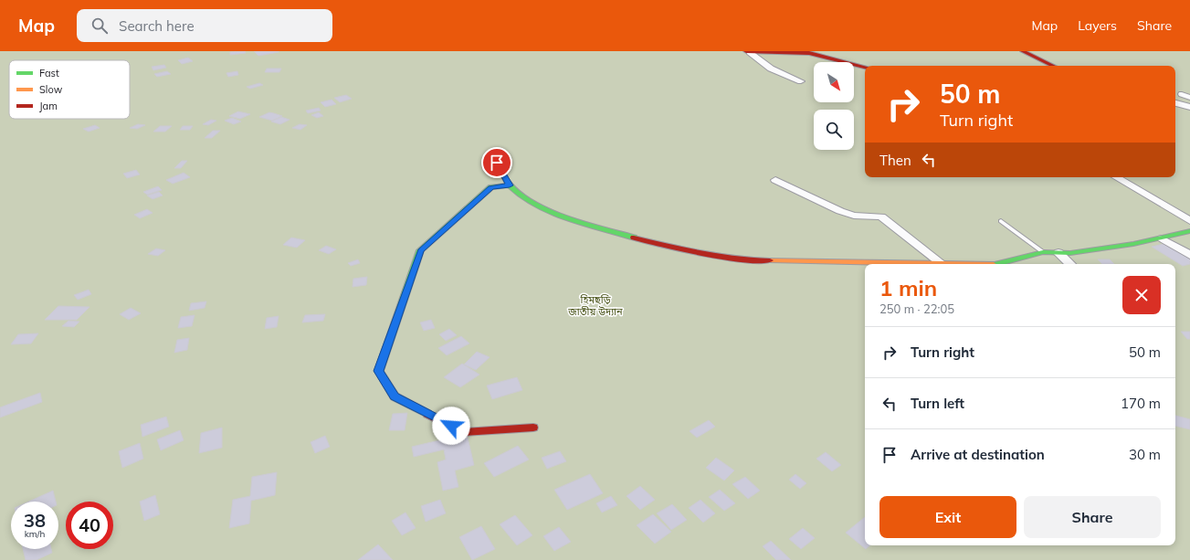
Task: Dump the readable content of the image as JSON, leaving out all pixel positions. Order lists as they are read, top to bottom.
{
  "parks": ["হিমছড়ি জাতীয় উদ্যান"],
  "legend": ["Fast", "Slow", "Jam"],
  "north": "bottom right",
  "page": {
    "header": "Map",
    "search": "Search here",
    "nav": ["Map", "Layers", "Share"],
    "turn": ["50 m", "Turn right"],
    "then": "Then",
    "heading": ["1 min", "250 m · 22:05"],
    "list": [
      {
        "name": "Turn right",
        "value": "50 m"
      },
      {
        "name": "Turn left",
        "value": "170 m"
      },
      {
        "name": "Arrive at destination",
        "value": "30 m"
      }
    ],
    "buttons": ["Exit", "Share"],
    "speed": "38 km/h",
    "limit": "40"
  }
}
